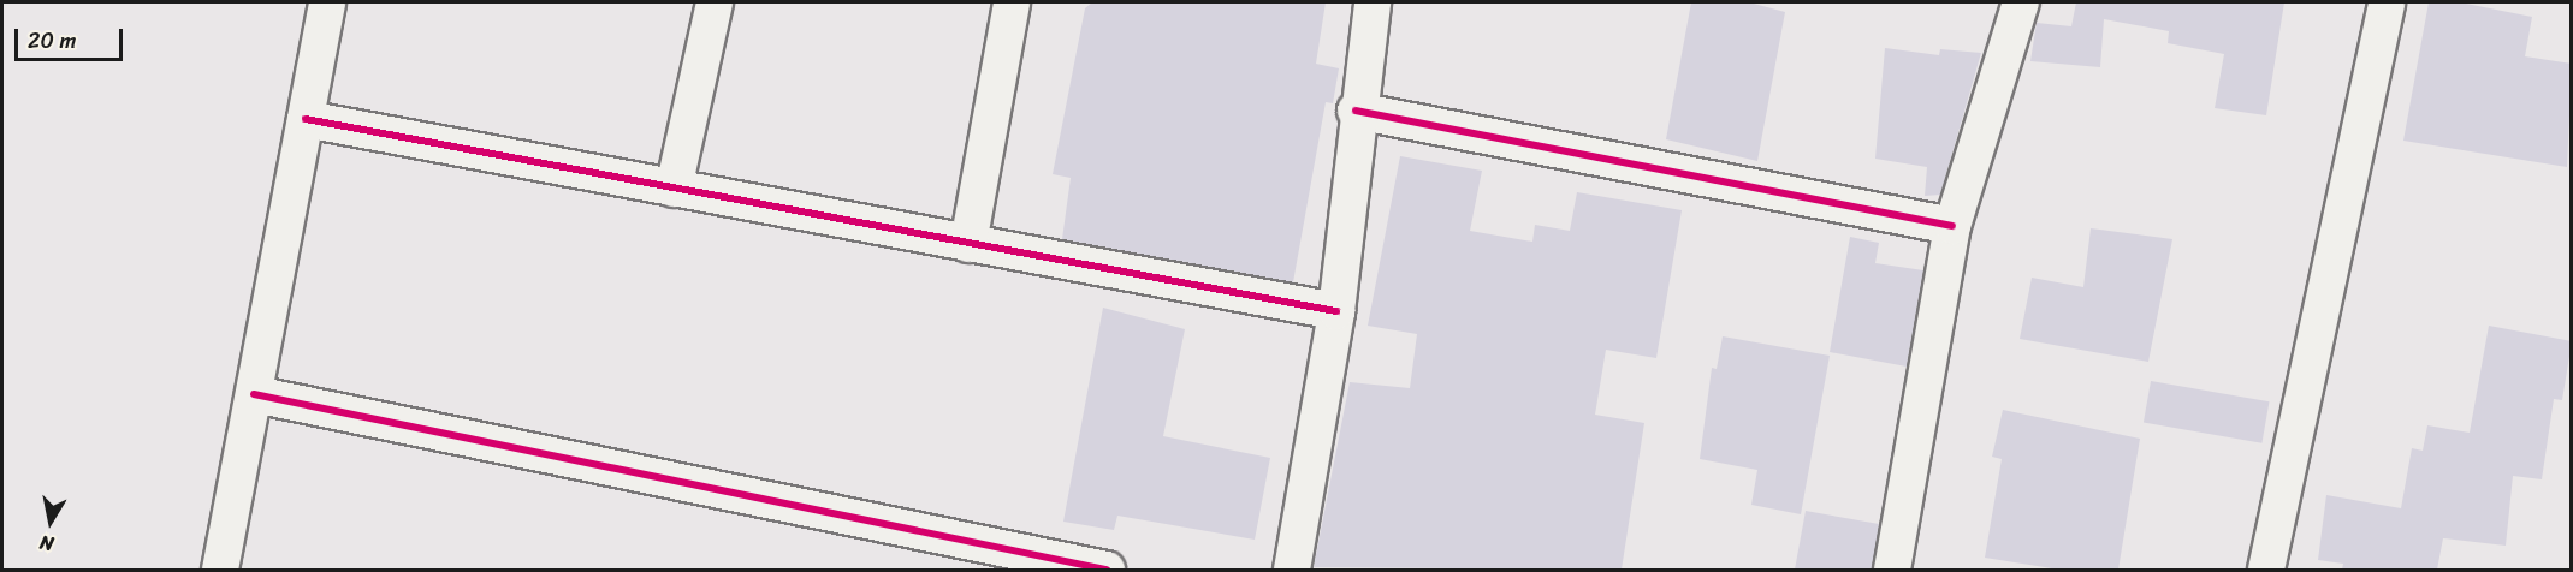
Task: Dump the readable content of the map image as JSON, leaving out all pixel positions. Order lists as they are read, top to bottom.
{
  "scale_bar": "20 m",
  "north": "bottom"
}
